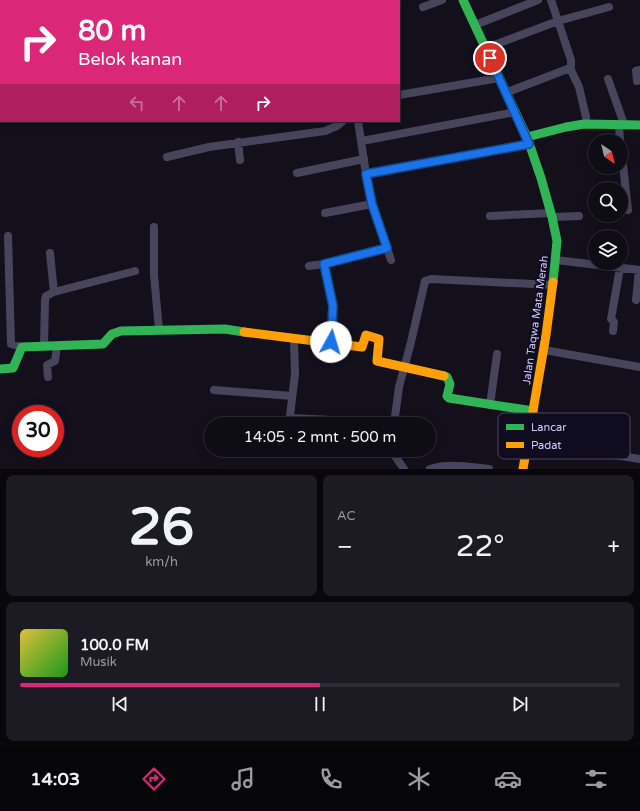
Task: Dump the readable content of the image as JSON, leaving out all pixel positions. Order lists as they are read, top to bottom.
{
  "streets": {
    "street": ["Jalan Taqwa Mata Merah"]
  },
  "legend": ["Lancar", "Padat"],
  "north": "bottom right",
  "page": {
    "turn": ["80 m", "Belok kanan"],
    "limit": "30",
    "trip": "14:05 · 2 mnt · 500 m",
    "tile": [
      ["26", "km/h"],
      "AC"
    ],
    "heat": ["−", "22°", "+"],
    "song": ["100.0 FM", "Musik"],
    "tabs": "14:03"
  }
}
